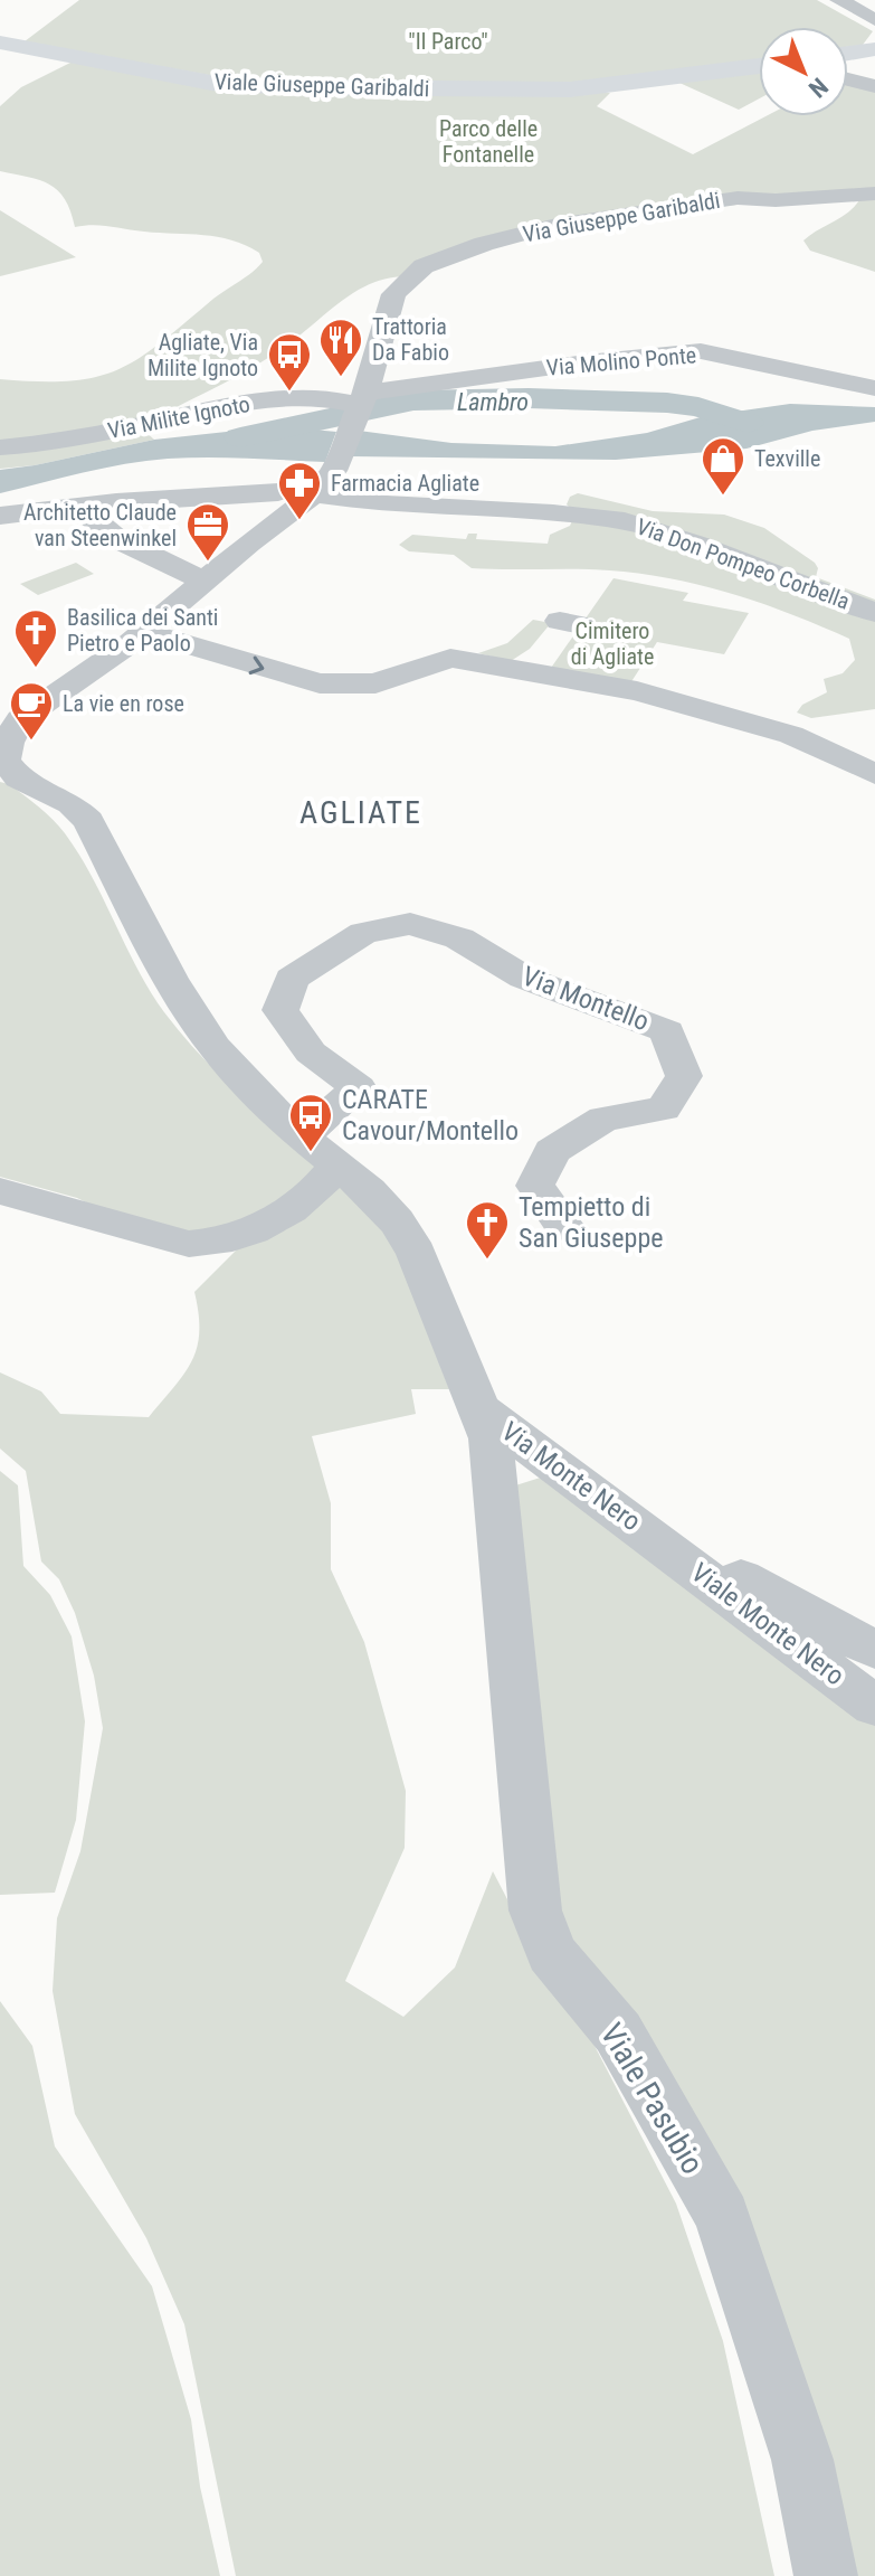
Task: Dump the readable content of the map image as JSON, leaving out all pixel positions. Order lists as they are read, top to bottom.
{
  "streets": {
    "main road": ["Viale Giuseppe Garibaldi"],
    "street": [
      "Via Giuseppe Garibaldi",
      "Via Molino Ponte",
      "Via Milite Ignoto",
      "Via Don Pompeo Corbella",
      "Via Montello",
      "Via Monte Nero",
      "Viale Monte Nero",
      "Viale Pasubio"
    ]
  },
  "crossings": [
    ["Via Giuseppe Garibaldi", "Via Molino Ponte"],
    ["Via Giuseppe Garibaldi", "Via Milite Ignoto"],
    ["Via Giuseppe Garibaldi", "Via Don Pompeo Corbella"],
    ["Via Giuseppe Garibaldi", "Viale Pasubio"],
    ["Via Molino Ponte", "Via Milite Ignoto"],
    ["Via Montello", "Viale Pasubio"],
    ["Via Monte Nero", "Viale Monte Nero"],
    ["Via Monte Nero", "Viale Pasubio"]
  ],
  "districts": ["AGLIATE"],
  "water": ["Lambro"],
  "parks": ["\"Il Parco\"", "Parco delle Fontanelle", "Cimitero di Agliate"],
  "places": {
    "restaurant": ["Trattoria Da Fabio"],
    "bus stop": ["Agliate, Via Milite Ignoto", "CARATE Cavour/Montello"],
    "shop": ["Texville"],
    "pharmacy": ["Farmacia Agliate"],
    "office": ["Architetto Claude van Steenwinkel"],
    "church": ["Basilica dei Santi Pietro e Paolo", "Tempietto di San Giuseppe"],
    "cafe": ["La vie en rose"]
  },
  "north": "bottom right"
}
